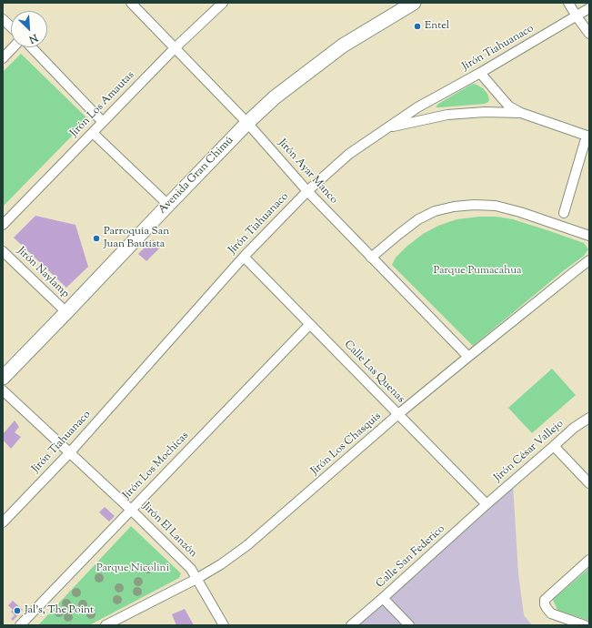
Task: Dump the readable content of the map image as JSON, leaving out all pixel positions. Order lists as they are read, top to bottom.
{
  "streets": {
    "street": [
      "Jirón Tiahuanaco",
      "Jirón Los Amautas",
      "Jirón Ayar Manco",
      "Avenida Gran Chimú",
      "Jirón Naylamp",
      "Calle Las Quenas",
      "Jirón Los Chasquis",
      "Jirón César Vallejo",
      "Jirón Los Mochicas",
      "Jirón El Lanzón",
      "Calle San Federico"
    ]
  },
  "crossings": [
    ["Jirón Tiahuanaco", "Jirón Ayar Manco"],
    ["Jirón Tiahuanaco", "Calle Las Quenas"],
    ["Jirón Tiahuanaco", "Jirón El Lanzón"],
    ["Jirón Los Amautas", "Jirón Ayar Manco"],
    ["Jirón Ayar Manco", "Avenida Gran Chimú"],
    ["Jirón Ayar Manco", "Jirón Los Chasquis"],
    ["Avenida Gran Chimú", "Jirón Naylamp"],
    ["Calle Las Quenas", "Jirón Los Chasquis"],
    ["Calle Las Quenas", "Jirón César Vallejo"],
    ["Calle Las Quenas", "Jirón Los Mochicas"],
    ["Calle Las Quenas", "Calle San Federico"],
    ["Jirón Los Chasquis", "Jirón El Lanzón"],
    ["Jirón César Vallejo", "Calle San Federico"],
    ["Jirón Los Mochicas", "Jirón El Lanzón"]
  ],
  "parks": ["Parque Pumacahua", "Parque Nicolini"],
  "places": ["Entel", "Parroquia San Juan Bautista", "Jal's, The Point"],
  "north": "bottom right"
}
